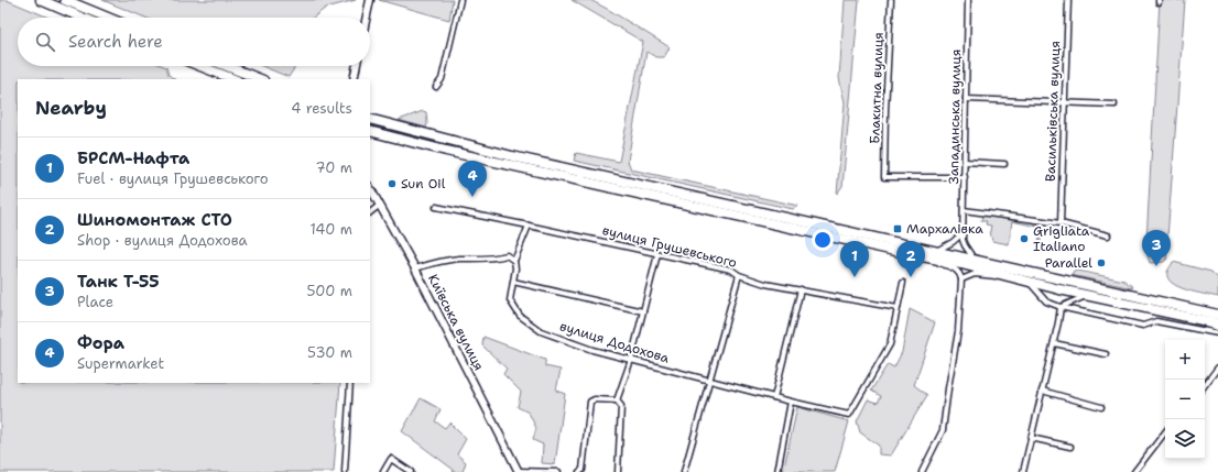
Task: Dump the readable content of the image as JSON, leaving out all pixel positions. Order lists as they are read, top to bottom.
{
  "streets": {
    "street": [
      "Блакитна вулиця",
      "Васильківська вулиця",
      "Западинська вулиця",
      "вулиця Грушевського",
      "Київська вулиця",
      "вулиця Додохова"
    ]
  },
  "crossings": [
    ["Блакитна вулиця", "Западинська вулиця"],
    ["вулиця Грушевського", "вулиця Додохова"]
  ],
  "places": {
    "other": ["Sun Oil", "Grigliata Italiano", "Parallel"],
    "transit": ["Мархалівка"]
  },
  "page": {
    "search": "Search here",
    "heading": ["Nearby", "4 results"],
    "list": [
      {
        "mark": "1",
        "name": "БРСМ-Нафта",
        "note": "Fuel · вулиця Грушевського",
        "value": "70 m"
      },
      {
        "mark": "2",
        "name": "Шиномонтаж СТО",
        "note": "Shop · вулиця Додохова",
        "value": "140 m"
      },
      {
        "mark": "3",
        "name": "Танк Т-55",
        "note": "Place",
        "value": "500 m"
      },
      {
        "mark": "4",
        "name": "Фора",
        "note": "Supermarket",
        "value": "530 m"
      }
    ],
    "pins": [
      "4",
      "3",
      "1",
      "2"
    ],
    "map_buttons": ["+", "−"]
  }
}
